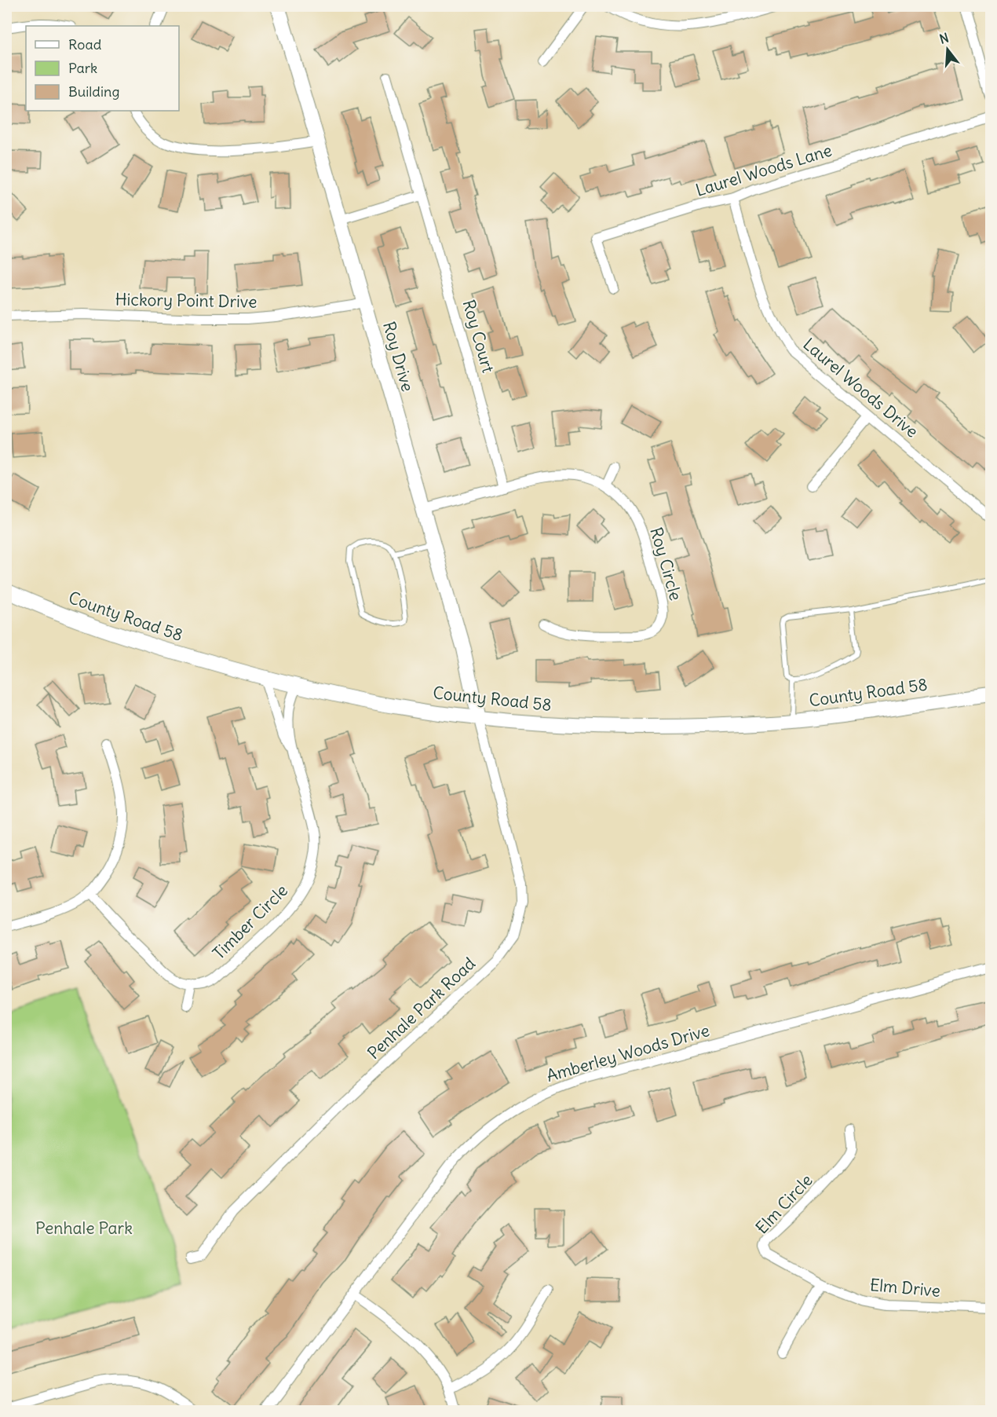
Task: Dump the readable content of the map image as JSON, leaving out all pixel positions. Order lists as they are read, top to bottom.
{
  "streets": {
    "street": [
      "Laurel Woods Lane",
      "Hickory Point Drive",
      "Roy Court",
      "Roy Drive",
      "Laurel Woods Drive",
      "Roy Circle",
      "County Road 58",
      "Timber Circle",
      "Penhale Park Road",
      "Amberley Woods Drive",
      "Elm Circle",
      "Elm Drive"
    ]
  },
  "crossings": [
    ["Laurel Woods Lane", "Laurel Woods Drive"],
    ["Hickory Point Drive", "Roy Drive"],
    ["Roy Court", "Roy Circle"],
    ["Roy Drive", "Roy Circle"],
    ["Roy Drive", "County Road 58"],
    ["Roy Drive", "Penhale Park Road"],
    ["County Road 58", "Timber Circle"],
    ["County Road 58", "Penhale Park Road"],
    ["Elm Circle", "Elm Drive"]
  ],
  "parks": ["Penhale Park"],
  "legend": ["Road", "Park", "Building"],
  "north": "top"
}
